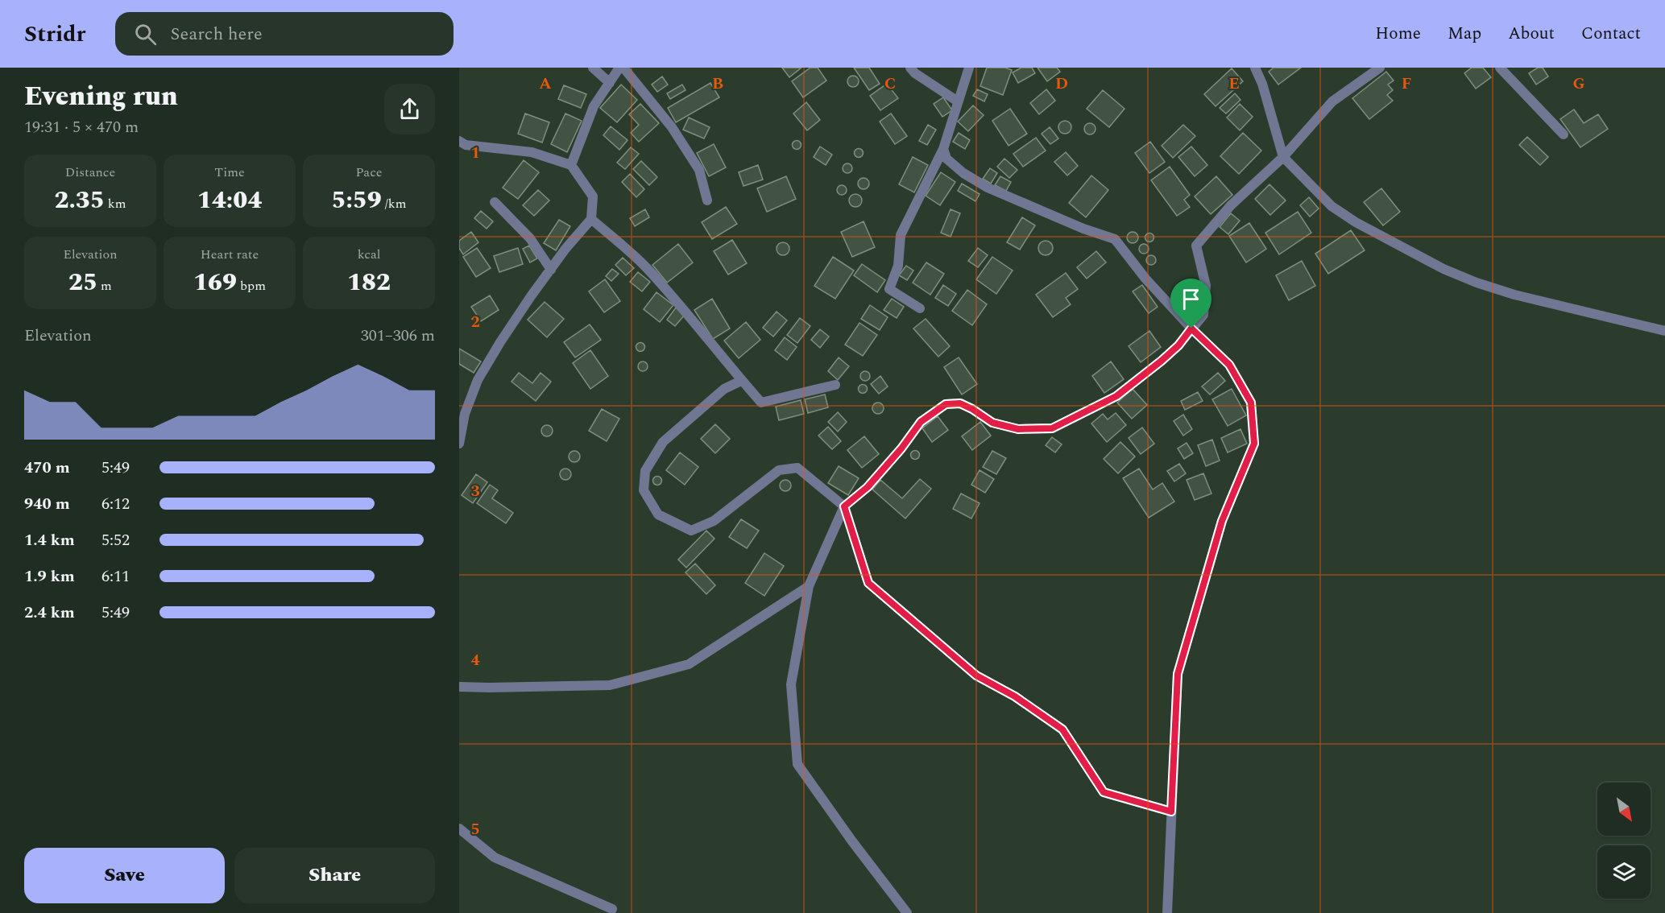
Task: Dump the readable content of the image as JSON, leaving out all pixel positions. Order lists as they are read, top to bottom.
{
  "north": "bottom right",
  "page": {
    "header": "Stridr",
    "search": "Search here",
    "nav": [
      "Home",
      "Map",
      "About",
      "Contact"
    ],
    "heading": ["Evening run", "19:31 · 5 × 470 m"],
    "stats": [
      ["Distance", "2.35 km"],
      ["Time", "14:04"],
      ["Pace", "5:59 /km"],
      ["Elevation", "25 m"],
      ["Heart rate", "169 bpm"],
      ["kcal", "182"]
    ],
    "chart": ["Elevation", "301–306 m"],
    "list": [
      {
        "name": "470 m",
        "note": "5:49"
      },
      {
        "name": "940 m",
        "note": "6:12"
      },
      {
        "name": "1.4 km",
        "note": "5:52"
      },
      {
        "name": "1.9 km",
        "note": "6:11"
      },
      {
        "name": "2.4 km",
        "note": "5:49"
      }
    ],
    "buttons": ["Save", "Share"]
  },
  "grid": {
    "columns": [
      "A",
      "B",
      "C",
      "D",
      "E",
      "F",
      "G"
    ],
    "rows": [
      "1",
      "2",
      "3",
      "4",
      "5"
    ]
  }
}
